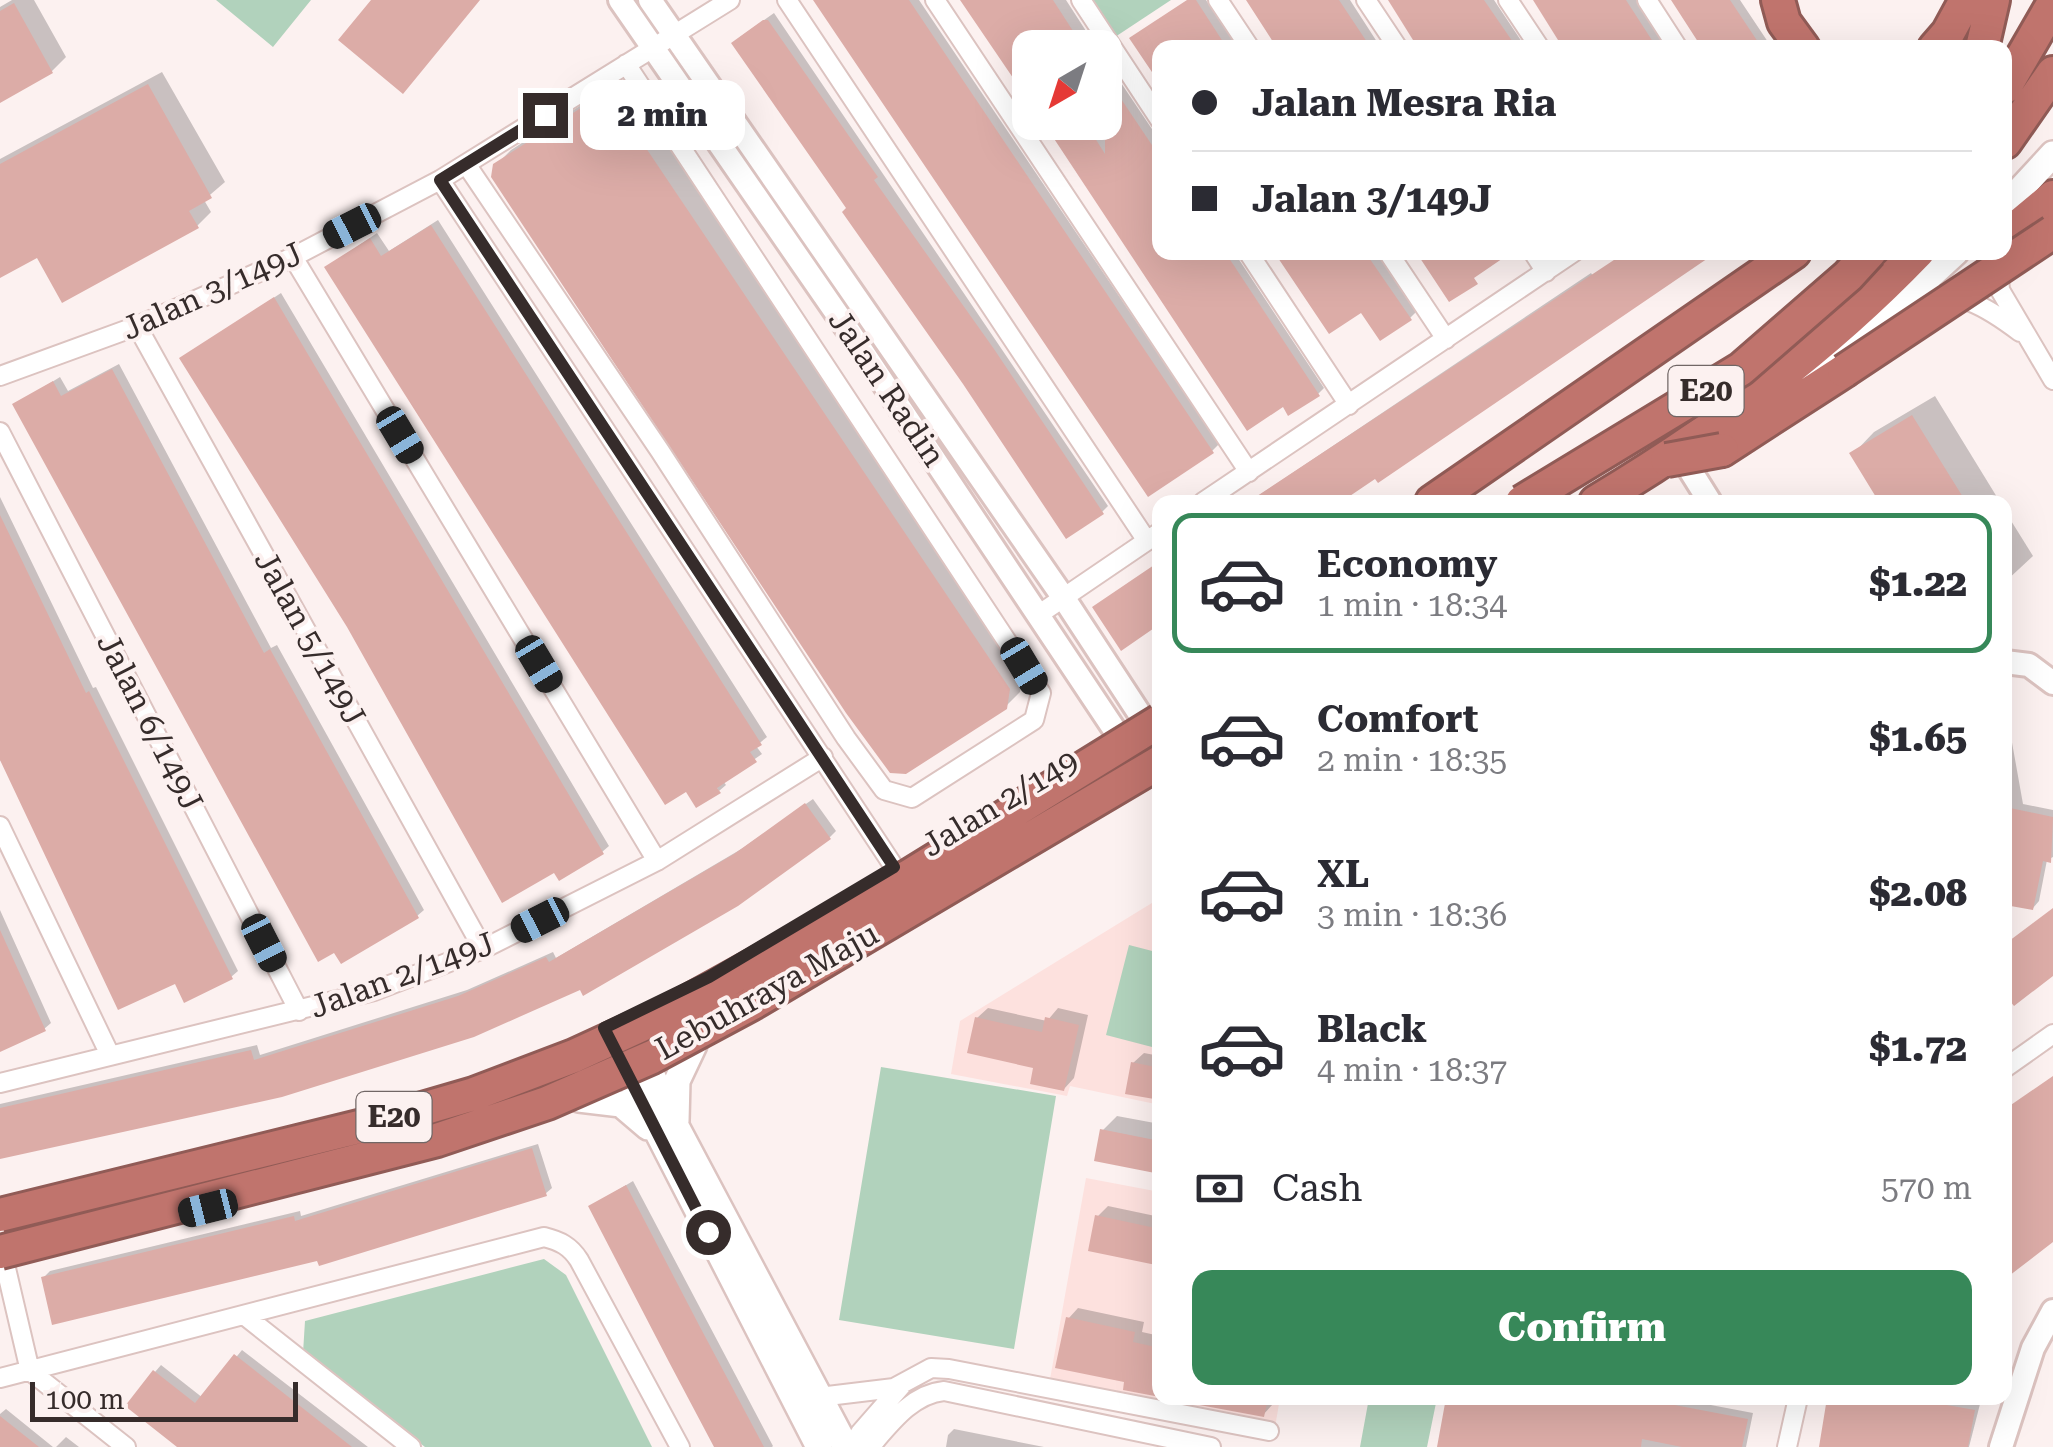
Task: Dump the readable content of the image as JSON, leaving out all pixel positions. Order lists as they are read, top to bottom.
{
  "streets": {
    "highway": ["E20", "Lebuhraya Maju"],
    "main road": ["Jalan 2/149"],
    "street": [
      "Jalan 3/149J",
      "Jalan Radin",
      "Jalan 5/149J",
      "Jalan 6/149J",
      "Jalan 2/149J"
    ]
  },
  "crossings": [
    ["Jalan 3/149J", "Jalan Radin"],
    ["Jalan 3/149J", "Jalan 5/149J"],
    ["Jalan Radin", "Jalan 2/149"],
    ["Jalan 5/149J", "Jalan 2/149J"],
    ["Jalan 6/149J", "Jalan 2/149J"],
    ["Jalan 2/149", "Lebuhraya Maju"]
  ],
  "scale_bar": "100 m",
  "north": "bottom left",
  "page": {
    "banner": ["Jalan Mesra Ria", "Jalan 3/149J"],
    "bubble": "2 min",
    "list": [
      {
        "name": "Economy",
        "note": "1 min · 18:34",
        "value": "$1.22"
      },
      {
        "name": "Comfort",
        "note": "2 min · 18:35",
        "value": "$1.65"
      },
      {
        "name": "XL",
        "note": "3 min · 18:36",
        "value": "$2.08"
      },
      {
        "name": "Black",
        "note": "4 min · 18:37",
        "value": "$1.72"
      }
    ],
    "pay": ["Cash", "570 m"],
    "buttons": "Confirm",
    "scale": "100 m"
  }
}
